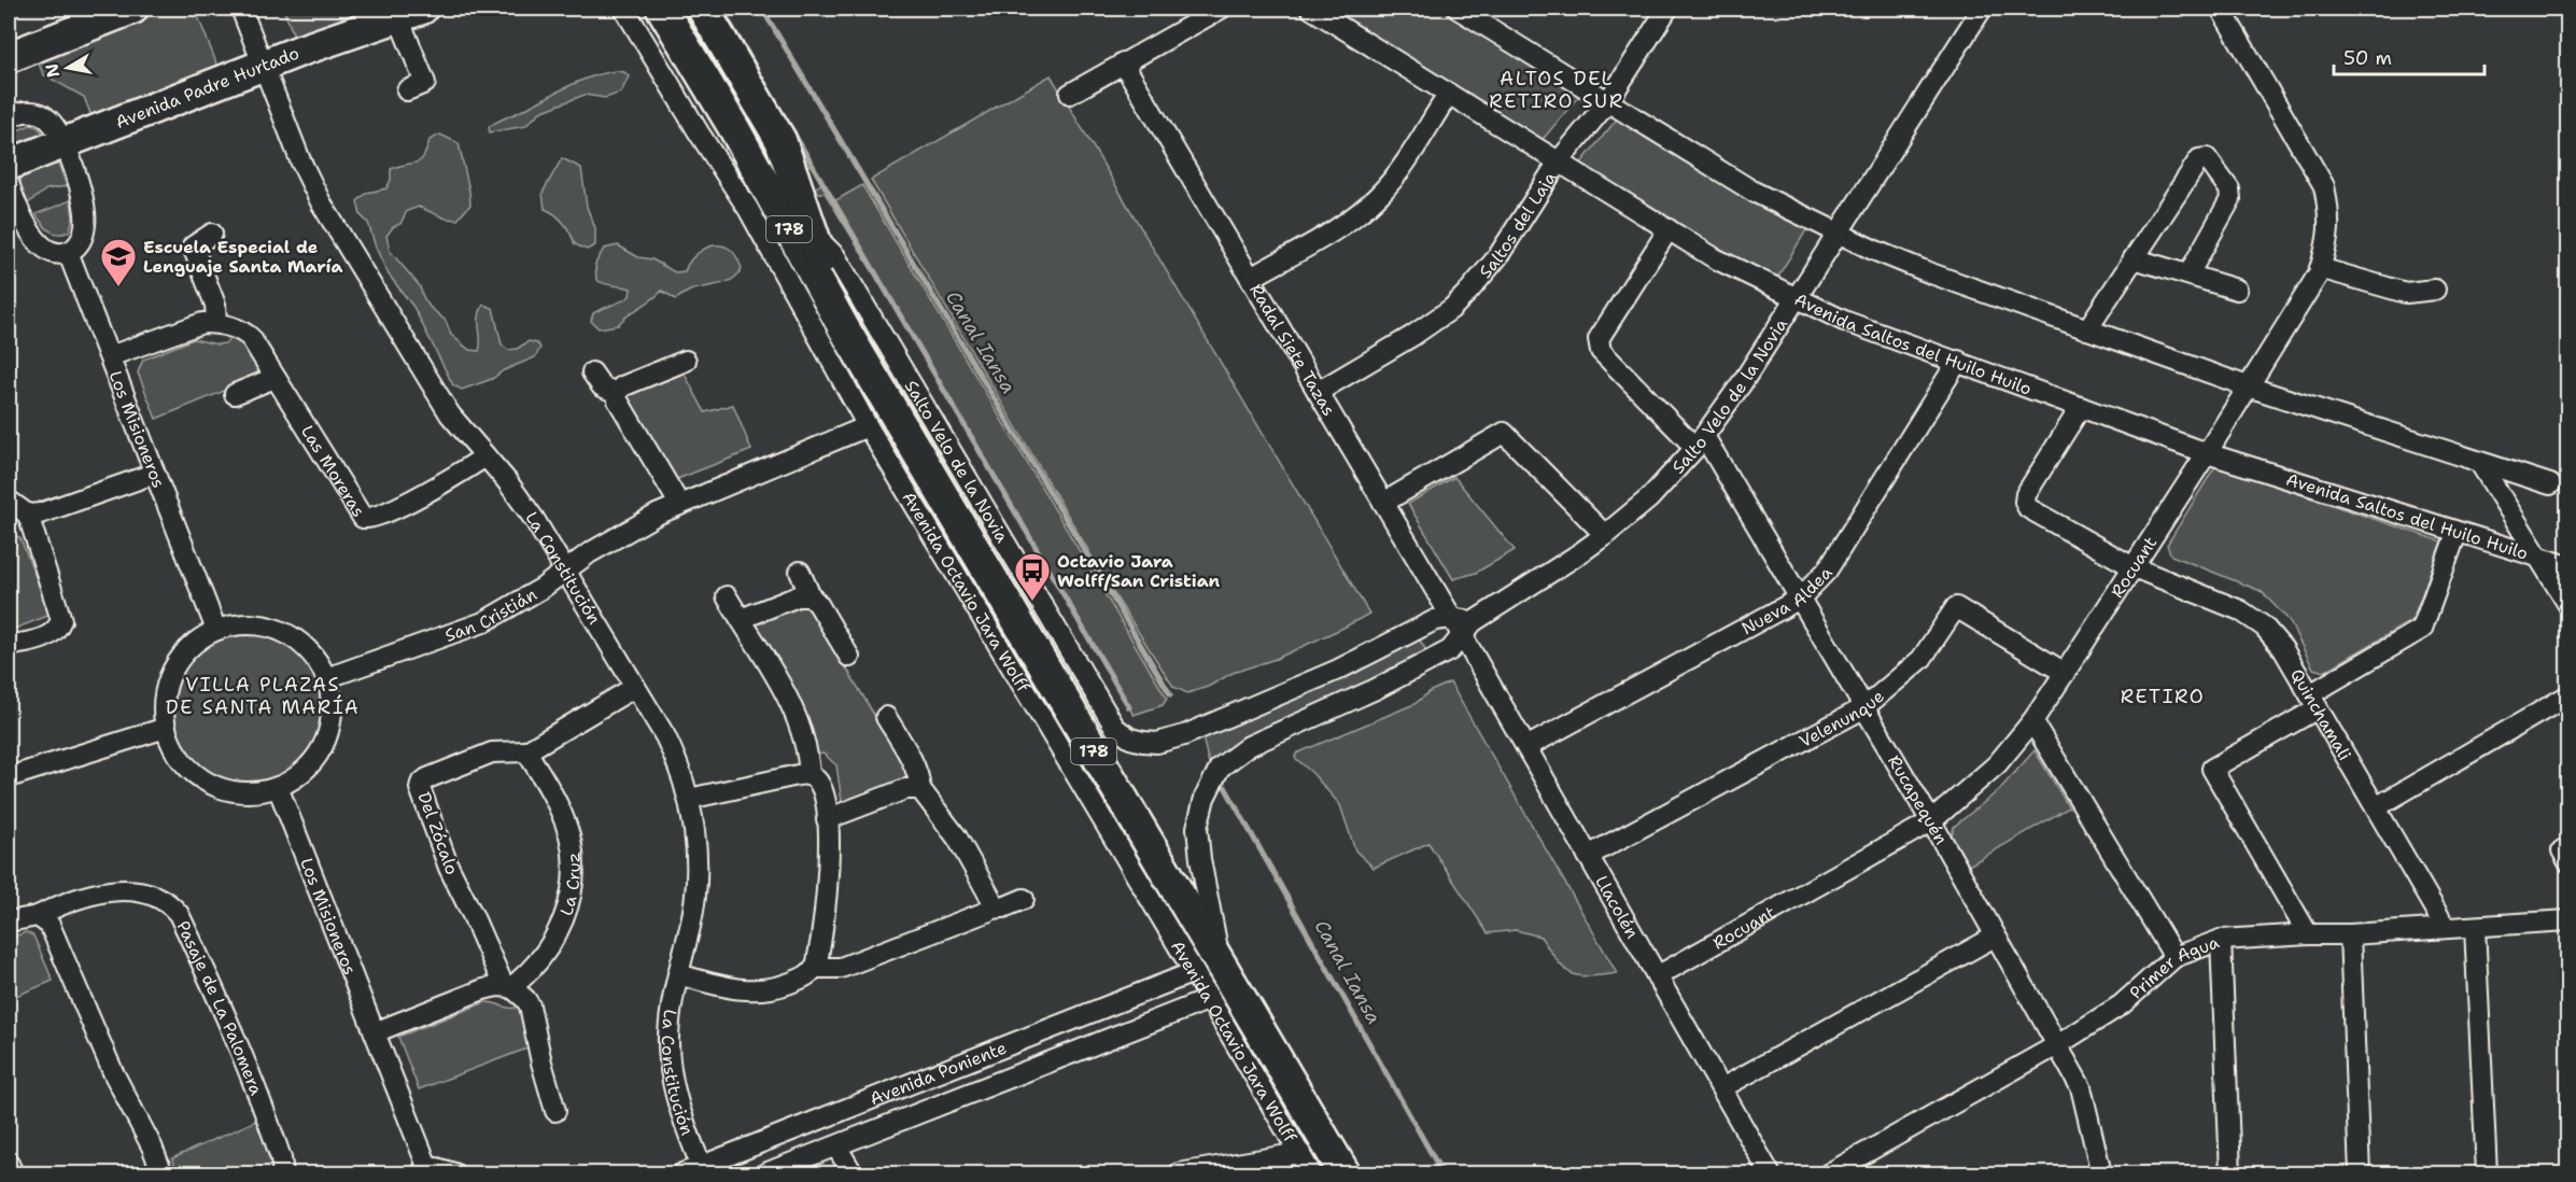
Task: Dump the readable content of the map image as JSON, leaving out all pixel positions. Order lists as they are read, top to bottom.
{
  "streets": {
    "main road": ["Avenida Padre Hurtado", "178", "Avenida Octavio Jara Wolff"],
    "street": [
      "Saltos del Laja",
      "Avenida Saltos del Huilo Huilo",
      "Radal Siete Tazas",
      "Salto Velo de la Novia",
      "Los Misioneros",
      "Las Moreras",
      "La Constitución",
      "Rocuant",
      "Nueva Aldea",
      "San Cristián",
      "Quinchamali",
      "Velenunque",
      "Rucapequén",
      "Del Zócalo",
      "La Cruz",
      "Llacolén",
      "Primer Agua",
      "Pasaje de La Palomera",
      "Avenida Poniente"
    ]
  },
  "crossings": [
    ["Avenida Padre Hurtado", "La Constitución"],
    ["Saltos del Laja", "Avenida Saltos del Huilo Huilo"],
    ["Saltos del Laja", "Radal Siete Tazas"],
    ["Avenida Saltos del Huilo Huilo", "Salto Velo de la Novia"],
    ["Avenida Saltos del Huilo Huilo", "Rocuant"],
    ["Avenida Saltos del Huilo Huilo", "Nueva Aldea"],
    ["Avenida Saltos del Huilo Huilo", "Quinchamali"],
    ["Avenida Saltos del Huilo Huilo", "Rucapequén"],
    ["Radal Siete Tazas", "Salto Velo de la Novia"],
    ["Salto Velo de la Novia", "Avenida Octavio Jara Wolff"],
    ["Salto Velo de la Novia", "Rucapequén"],
    ["Salto Velo de la Novia", "Llacolén"],
    ["Salto Velo de la Novia", "Avenida Poniente"],
    ["Los Misioneros", "Las Moreras"],
    ["Los Misioneros", "San Cristián"],
    ["Los Misioneros", "La Cruz"],
    ["Las Moreras", "La Constitución"],
    ["La Constitución", "San Cristián"],
    ["La Constitución", "Avenida Poniente"],
    ["Rocuant", "Quinchamali"],
    ["Rocuant", "Velenunque"],
    ["Rocuant", "Rucapequén"],
    ["Rocuant", "Llacolén"],
    ["Avenida Octavio Jara Wolff", "San Cristián"],
    ["Avenida Octavio Jara Wolff", "Avenida Poniente"],
    ["Nueva Aldea", "Rucapequén"],
    ["Nueva Aldea", "Llacolén"],
    ["Quinchamali", "Primer Agua"],
    ["Velenunque", "Rucapequén"],
    ["Velenunque", "Llacolén"],
    ["Rucapequén", "Primer Agua"],
    ["Del Zócalo", "La Cruz"]
  ],
  "districts": ["ALTOS DEL RETIRO SUR", "VILLA PLAZAS DE SANTA MARÍA", "RETIRO"],
  "water": ["Canal Iansa"],
  "places": {
    "school or university": ["Escuela Especial de Lenguaje Santa María"],
    "bus stop": ["Octavio Jara Wolff/San Cristian"]
  },
  "scale_bar": "50 m",
  "north": "left"
}
